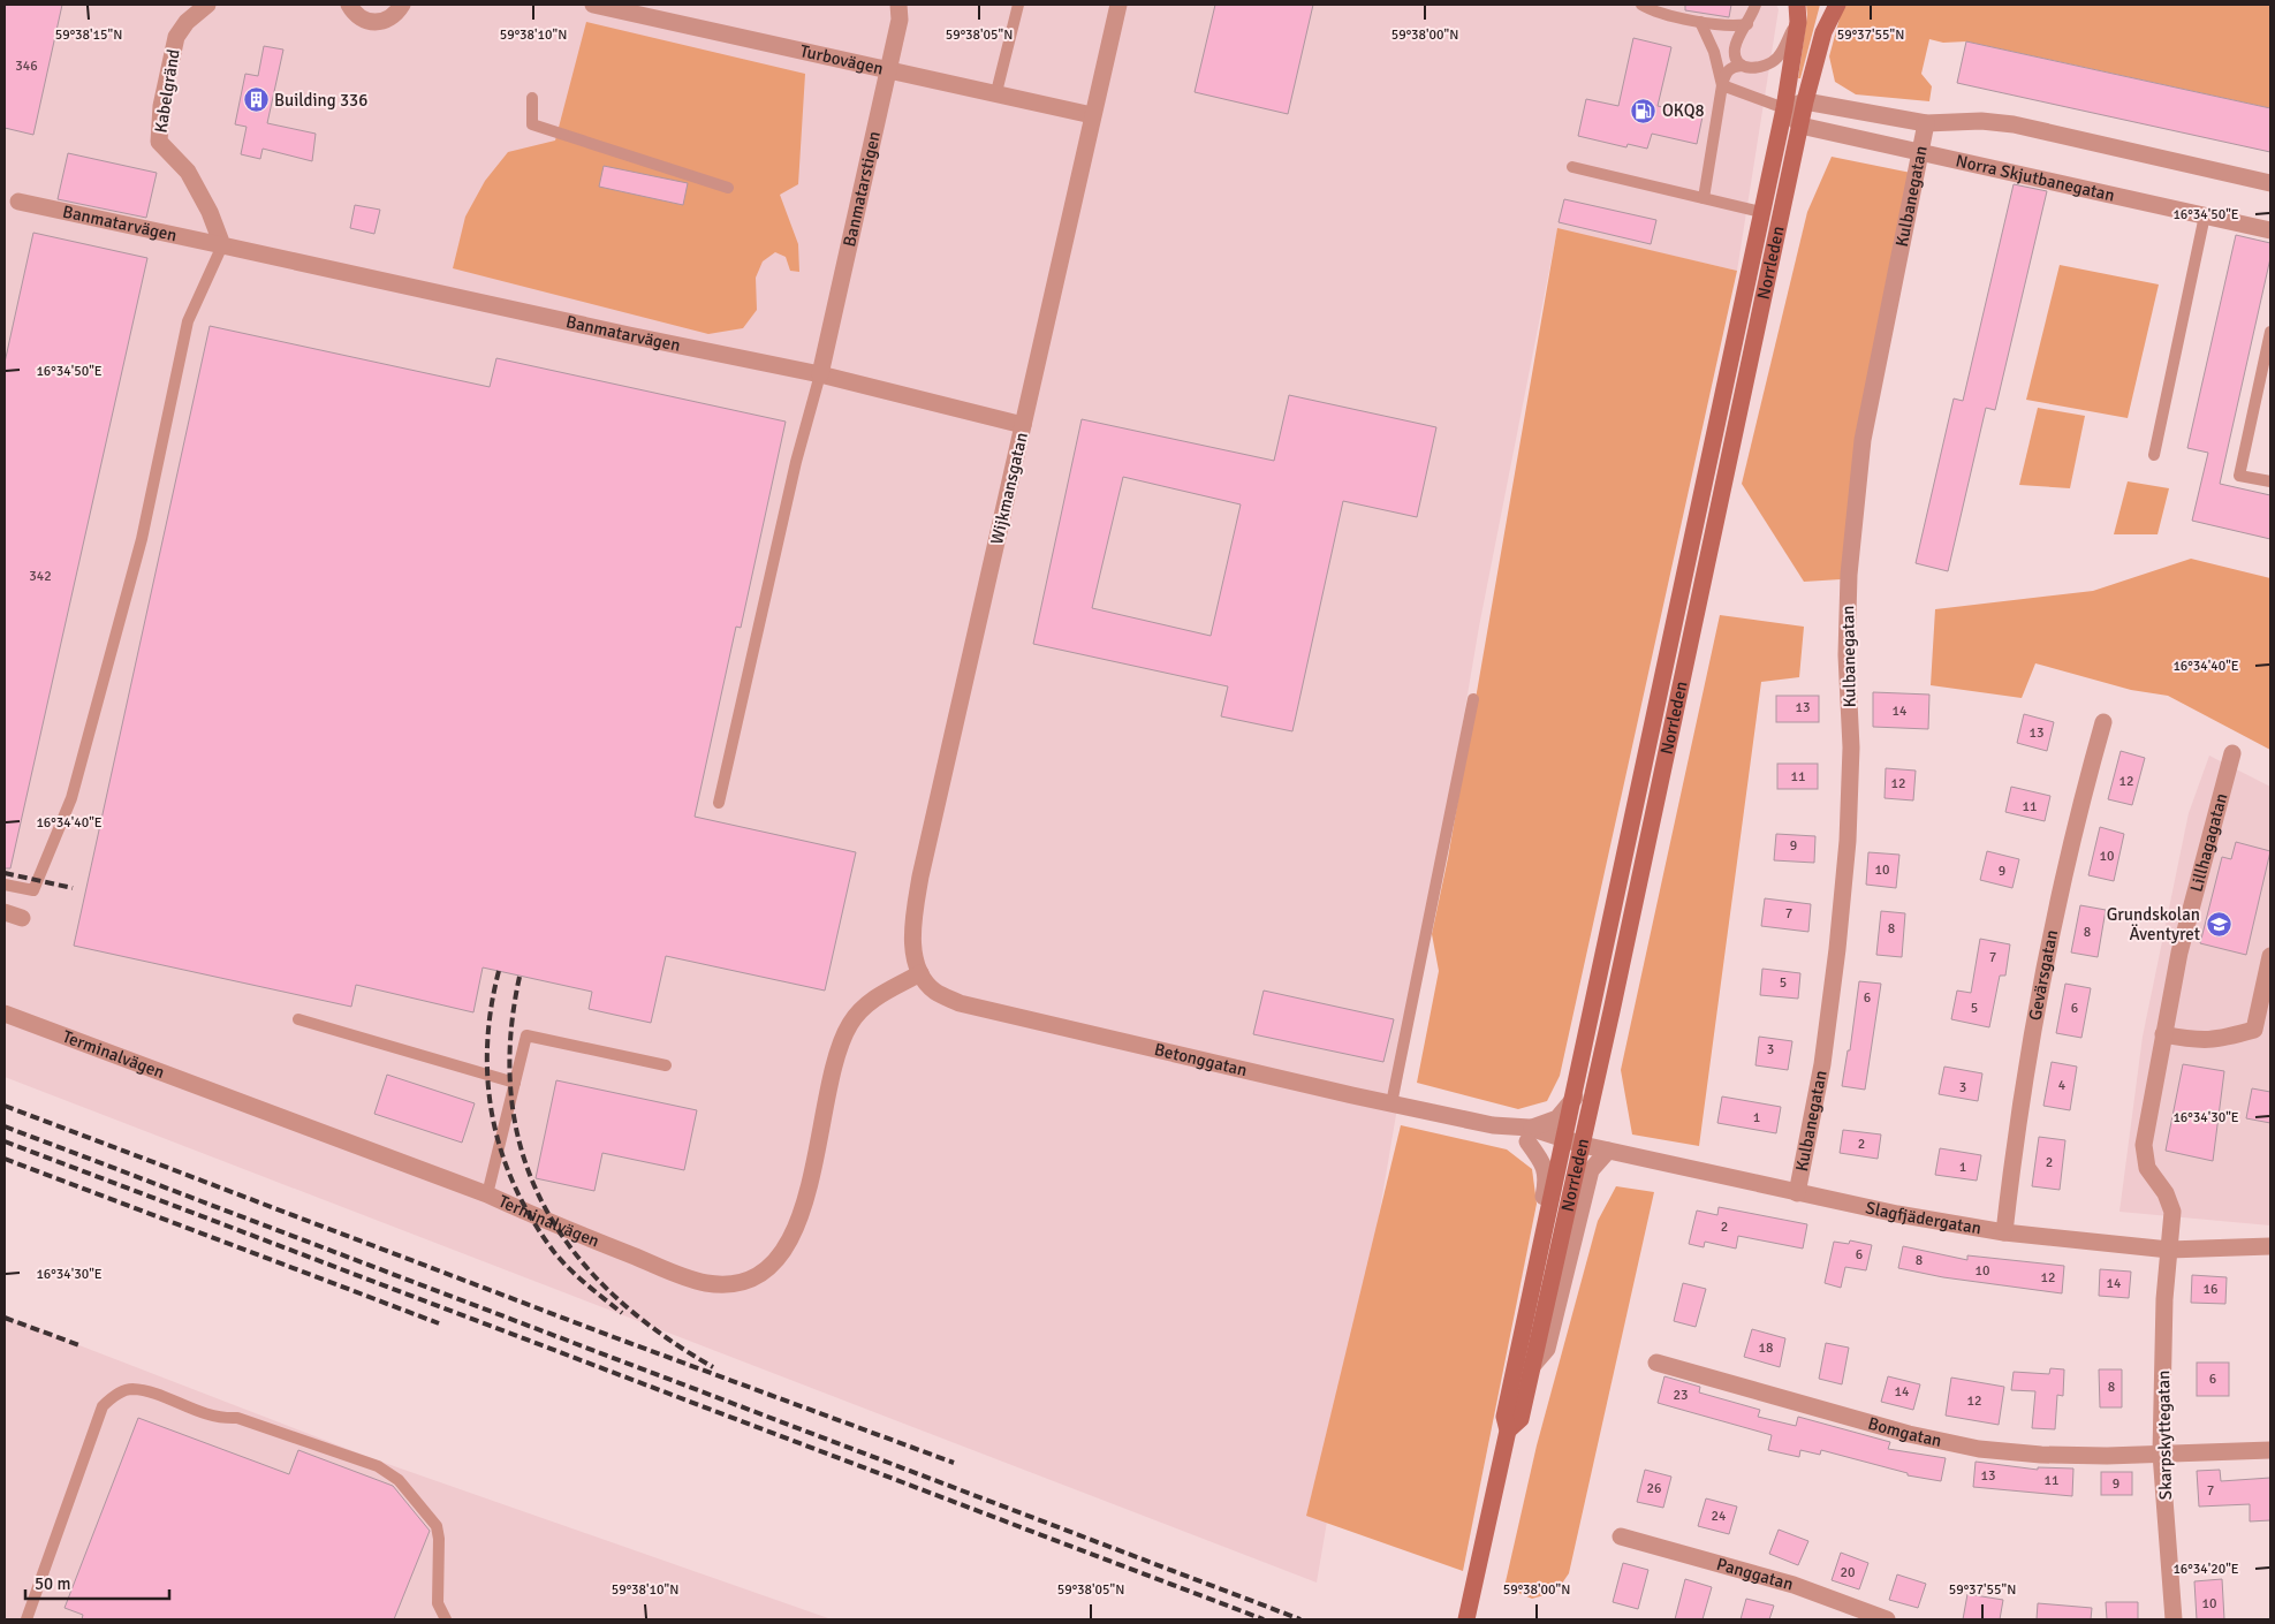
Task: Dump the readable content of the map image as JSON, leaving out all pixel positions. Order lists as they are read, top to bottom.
{
  "streets": {
    "main road": ["Norrleden"],
    "street": [
      "Turbovägen",
      "Kabelgränd",
      "Norra Skjutbanegatan",
      "Banmatarstigen",
      "Kulbanegatan",
      "Banmatarvägen",
      "Wijkmansgatan",
      "Lillhagagatan",
      "Gevärsgatan",
      "Terminalvägen",
      "Betonggatan",
      "Slagfjädergatan",
      "Bomgatan",
      "Skarpskyttegatan",
      "Panggatan"
    ]
  },
  "crossings": [
    ["Turbovägen", "Banmatarstigen"],
    ["Turbovägen", "Wijkmansgatan"],
    ["Kabelgränd", "Banmatarvägen"],
    ["Norra Skjutbanegatan", "Kulbanegatan"],
    ["Norra Skjutbanegatan", "Norrleden"],
    ["Banmatarstigen", "Banmatarvägen"],
    ["Kulbanegatan", "Slagfjädergatan"],
    ["Banmatarvägen", "Wijkmansgatan"],
    ["Norrleden", "Betonggatan"],
    ["Norrleden", "Slagfjädergatan"],
    ["Wijkmansgatan", "Terminalvägen"],
    ["Wijkmansgatan", "Betonggatan"],
    ["Lillhagagatan", "Slagfjädergatan"],
    ["Lillhagagatan", "Skarpskyttegatan"],
    ["Gevärsgatan", "Slagfjädergatan"],
    ["Terminalvägen", "Betonggatan"],
    ["Betonggatan", "Slagfjädergatan"],
    ["Slagfjädergatan", "Skarpskyttegatan"],
    ["Bomgatan", "Skarpskyttegatan"]
  ],
  "places": {
    "building": ["Building 336"],
    "fuel station": ["OKQ8"],
    "school or university": ["Grundskolan Äventyret"]
  },
  "house_numbers": [
    "346",
    "342",
    "13",
    "14",
    "13",
    "11",
    "12",
    "12",
    "11",
    "9",
    "10",
    "10",
    "9",
    "7",
    "8",
    "8",
    "7",
    "5",
    "6",
    "5",
    "6",
    "3",
    "4",
    "3",
    "1",
    "2",
    "2",
    "1",
    "2",
    "6",
    "8",
    "10",
    "12",
    "14",
    "16",
    "18",
    "6",
    "8",
    "14",
    "23",
    "12",
    "13",
    "11",
    "9",
    "26",
    "7",
    "24",
    "20",
    "10"
  ],
  "scale_bar": "50 m",
  "coordinates": [
    "59°38'15\"N",
    "59°38'10\"N",
    "59°38'05\"N",
    "59°38'00\"N",
    "59°37'55\"N",
    "16°34'50\"E",
    "16°34'40\"E",
    "16°34'30\"E",
    "16°34'20\"E"
  ]
}
